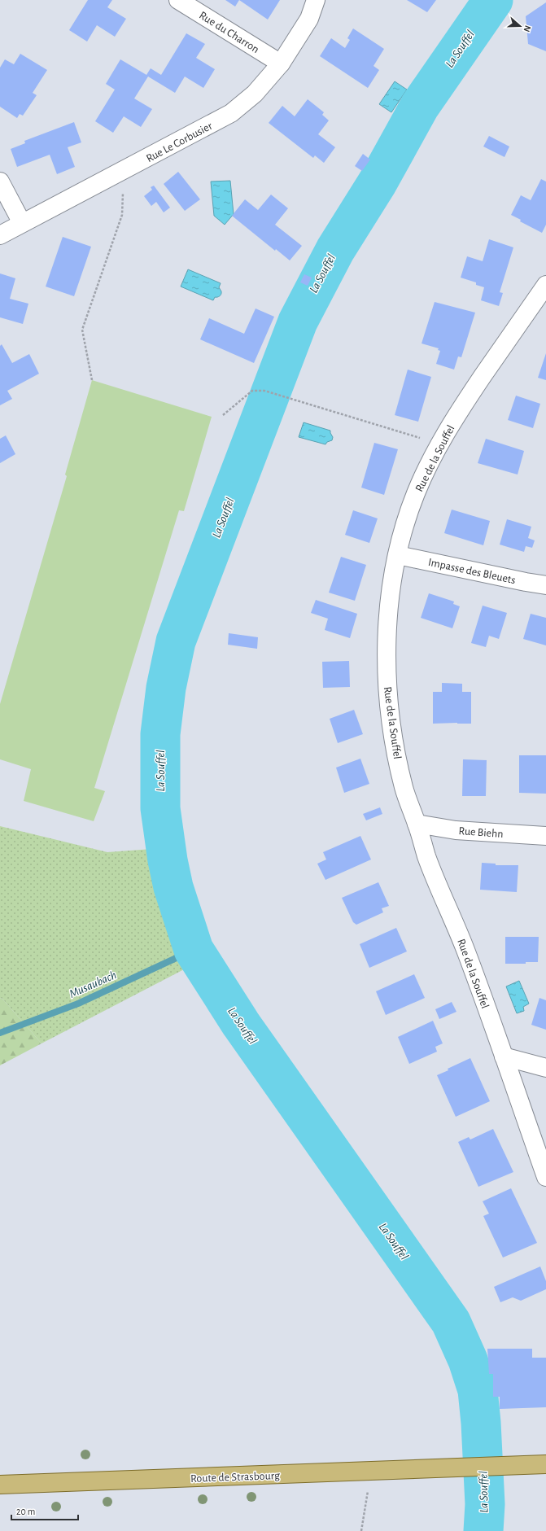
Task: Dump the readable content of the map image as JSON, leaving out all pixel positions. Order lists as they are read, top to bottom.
{
  "streets": {
    "main road": ["Route de Strasbourg"],
    "street": [
      "Rue du Charron",
      "Rue Le Corbusier",
      "Rue de la Souffel",
      "Impasse des Bleuets",
      "Rue Biehn"
    ]
  },
  "crossings": [
    ["Rue du Charron", "Rue Le Corbusier"],
    ["Rue de la Souffel", "Impasse des Bleuets"],
    ["Rue de la Souffel", "Rue Biehn"]
  ],
  "water": ["La Souffel", "Musaubach"],
  "scale_bar": "20 m",
  "north": "right"
}
